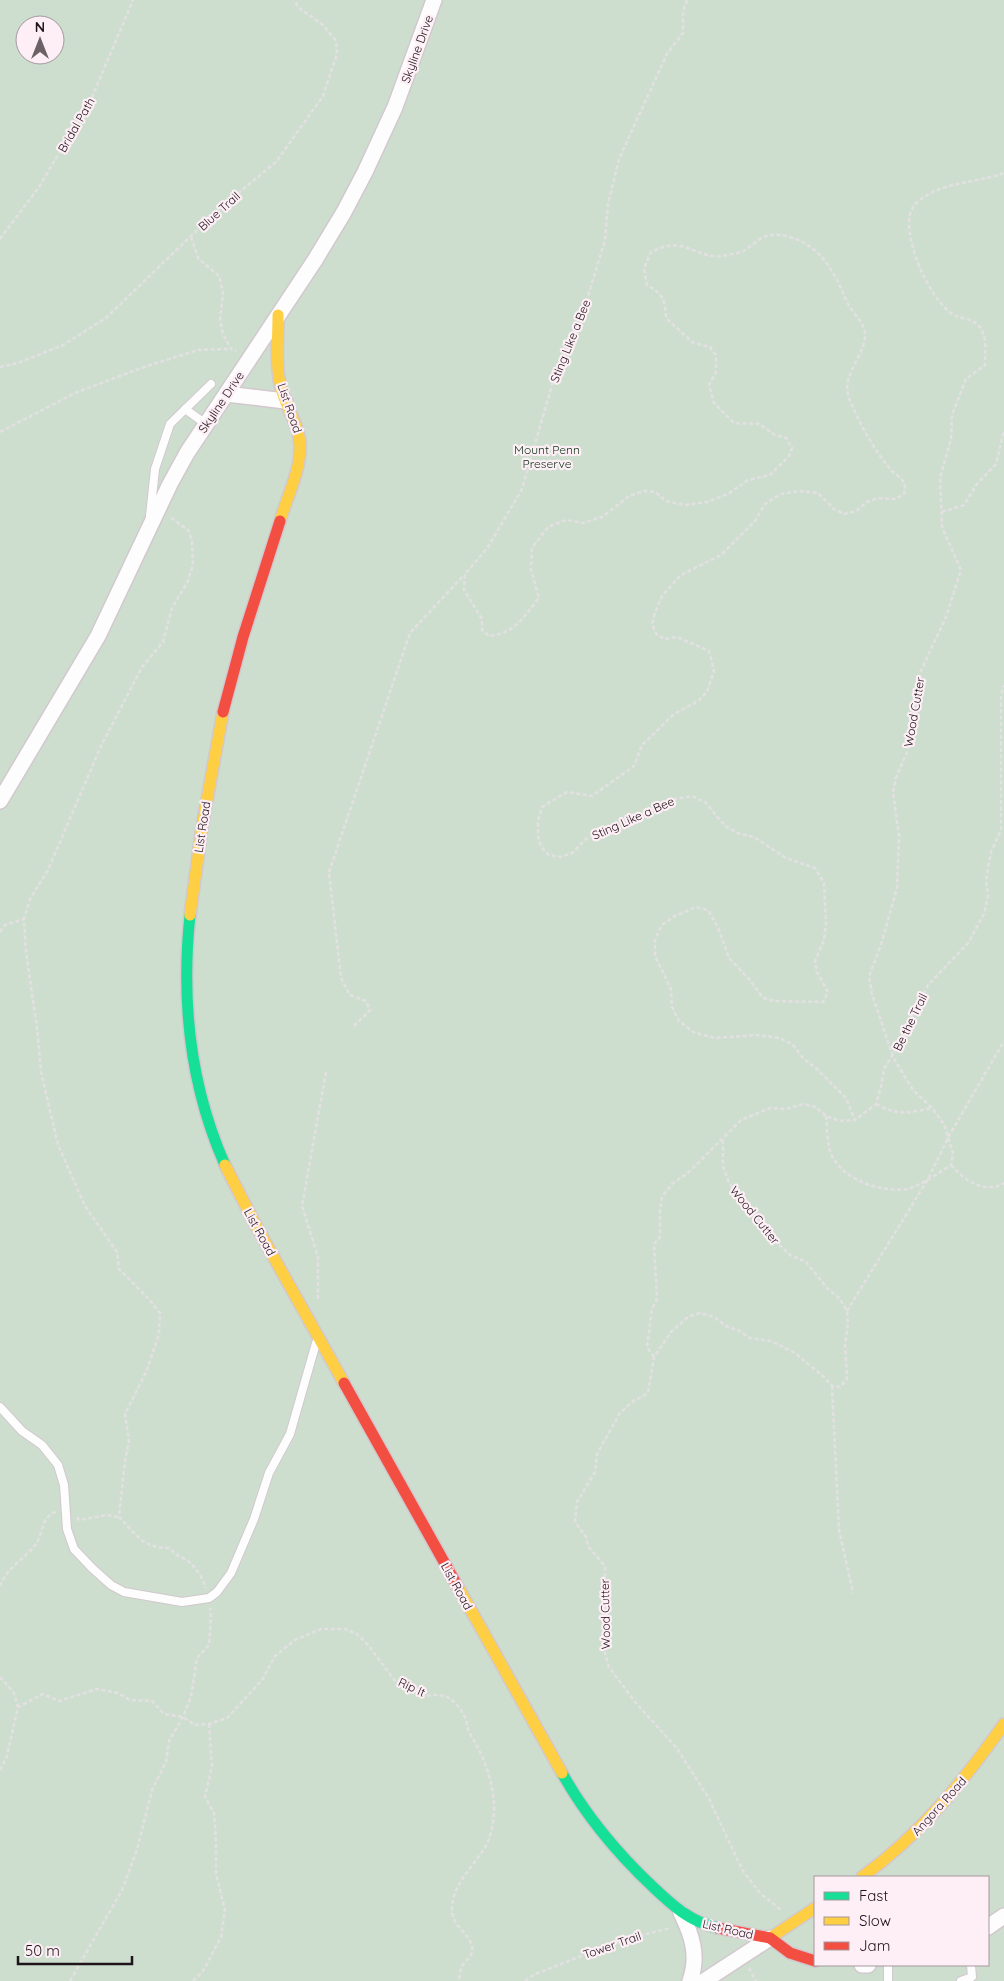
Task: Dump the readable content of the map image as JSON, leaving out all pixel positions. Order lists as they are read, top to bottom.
{
  "streets": {
    "street": ["Skyline Drive", "List Road", "Angora Road"],
    "path": [
      "Bridal Path",
      "Blue Trail",
      "Sting Like a Bee",
      "Wood Cutter",
      "Be the Trail",
      "Rip It",
      "Tower Trail"
    ]
  },
  "crossings": [
    ["Skyline Drive", "List Road"],
    ["Wood Cutter", "Be the Trail"]
  ],
  "parks": ["Mount Penn Preserve"],
  "legend": ["Fast", "Slow", "Jam"],
  "scale_bar": "50 m",
  "north": "top"
}
